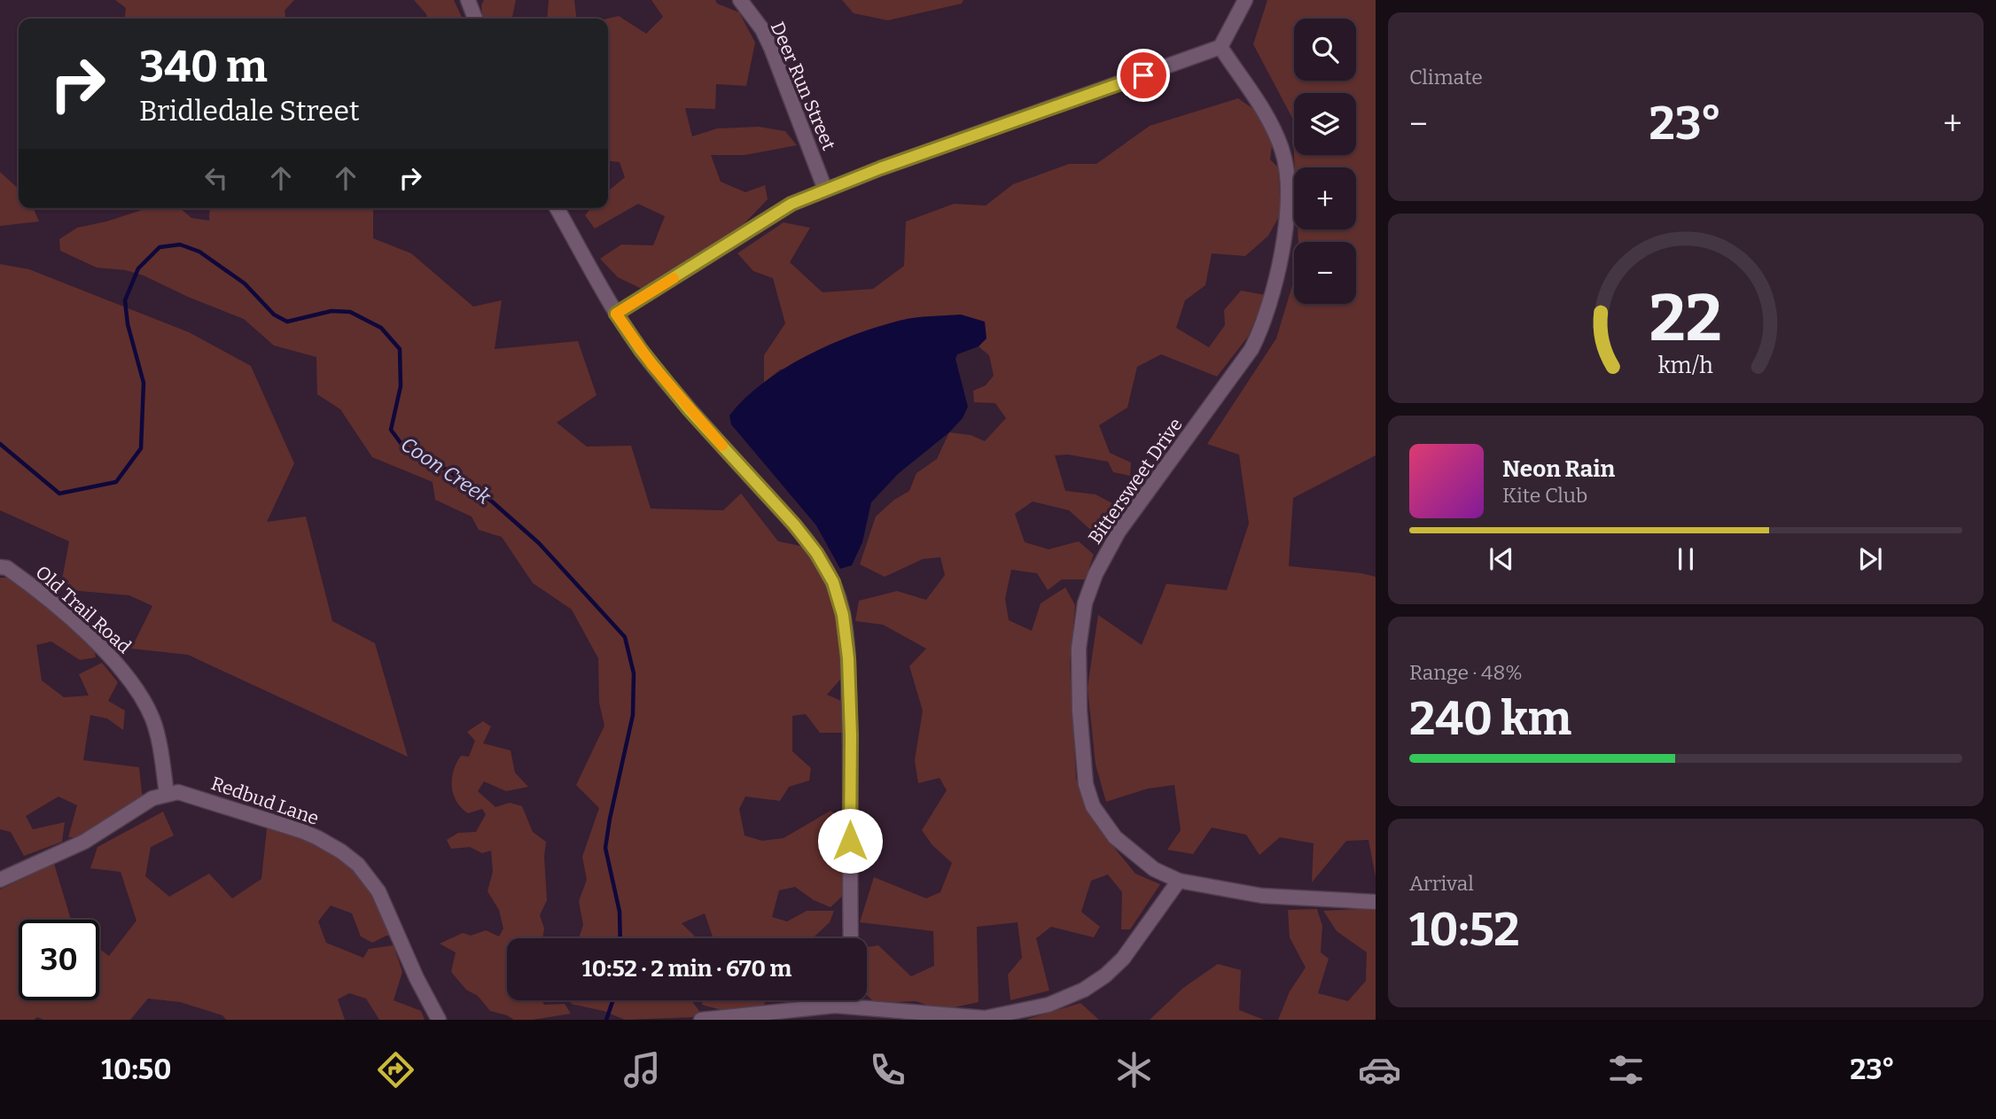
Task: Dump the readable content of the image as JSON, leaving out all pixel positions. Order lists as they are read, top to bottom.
{
  "streets": {
    "street": [
      "Deer Run Street",
      "Bittersweet Drive",
      "Old Trail Road",
      "Redbud Lane"
    ]
  },
  "crossings": [
    ["Old Trail Road", "Redbud Lane"]
  ],
  "water": ["Coon Creek"],
  "page": {
    "tile": [
      "Climate",
      ["Range · 48%", "240 km"],
      ["Arrival", "10:52"]
    ],
    "map_buttons": ["+", "−"],
    "turn": ["340 m", "Bridledale Street"],
    "heat": ["−", "23°", "+"],
    "song": ["Neon Rain", "Kite Club"],
    "limit": "30",
    "trip": "10:52 · 2 min · 670 m",
    "tabs": ["10:50", "23°"],
    "gauge": ["22", "km/h"]
  }
}
